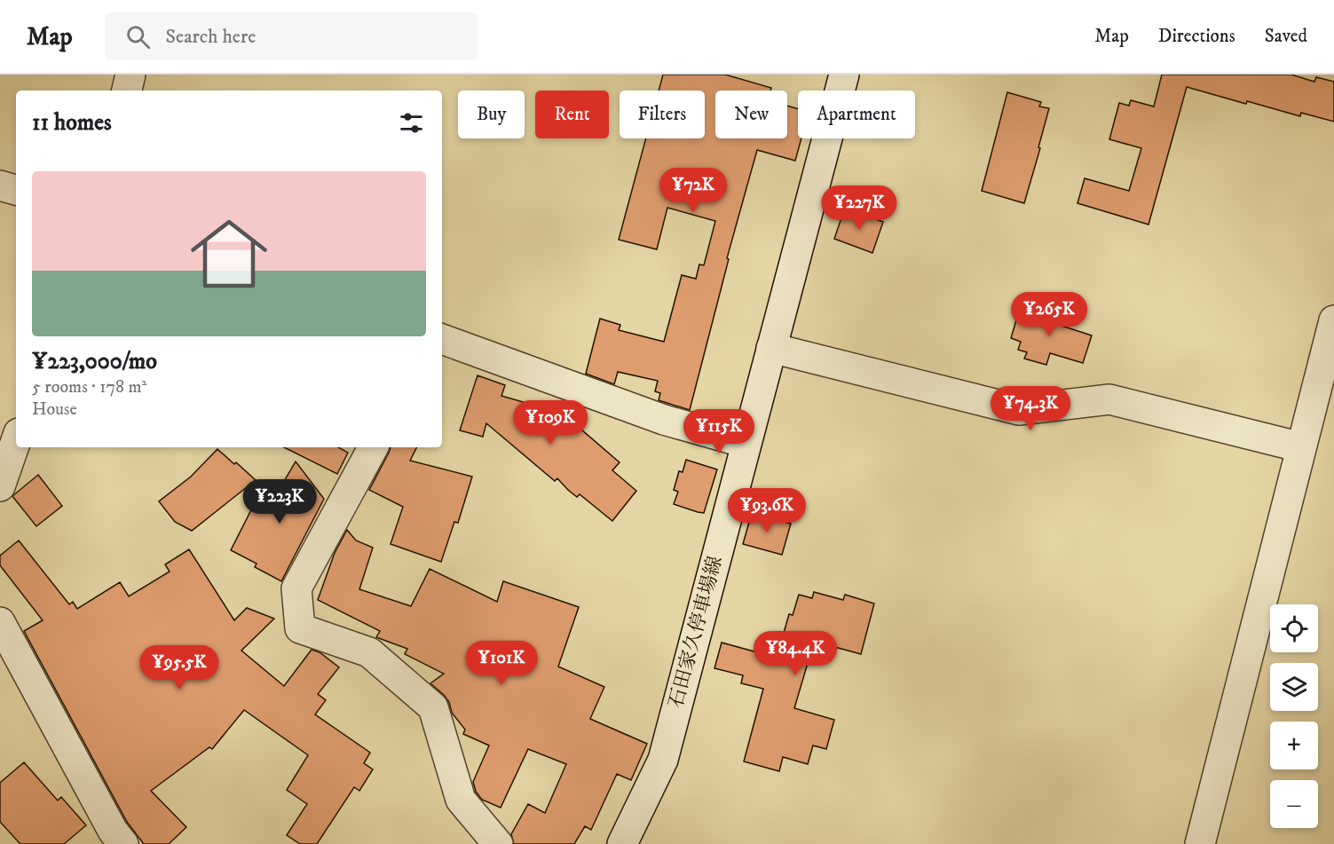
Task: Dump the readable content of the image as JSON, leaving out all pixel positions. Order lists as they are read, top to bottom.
{
  "streets": {
    "street": ["石田家久停車場線"]
  },
  "page": {
    "header": "Map",
    "search": "Search here",
    "nav": ["Map", "Directions", "Saved"],
    "chip": [
      "Buy",
      "Rent",
      "Filters",
      "New",
      "Apartment"
    ],
    "heading": "11 homes",
    "list": [
      {
        "name": "¥223,000/mo",
        "note": "5 rooms · 178 m² · House"
      }
    ],
    "price": [
      "¥72K",
      "¥227K",
      "¥265K",
      "¥74.3K",
      "¥109K",
      "¥115K",
      "¥223K",
      "¥93.6K",
      "¥84.4K",
      "¥101K",
      "¥95.5K"
    ],
    "map_buttons": ["+", "−"]
  }
}
